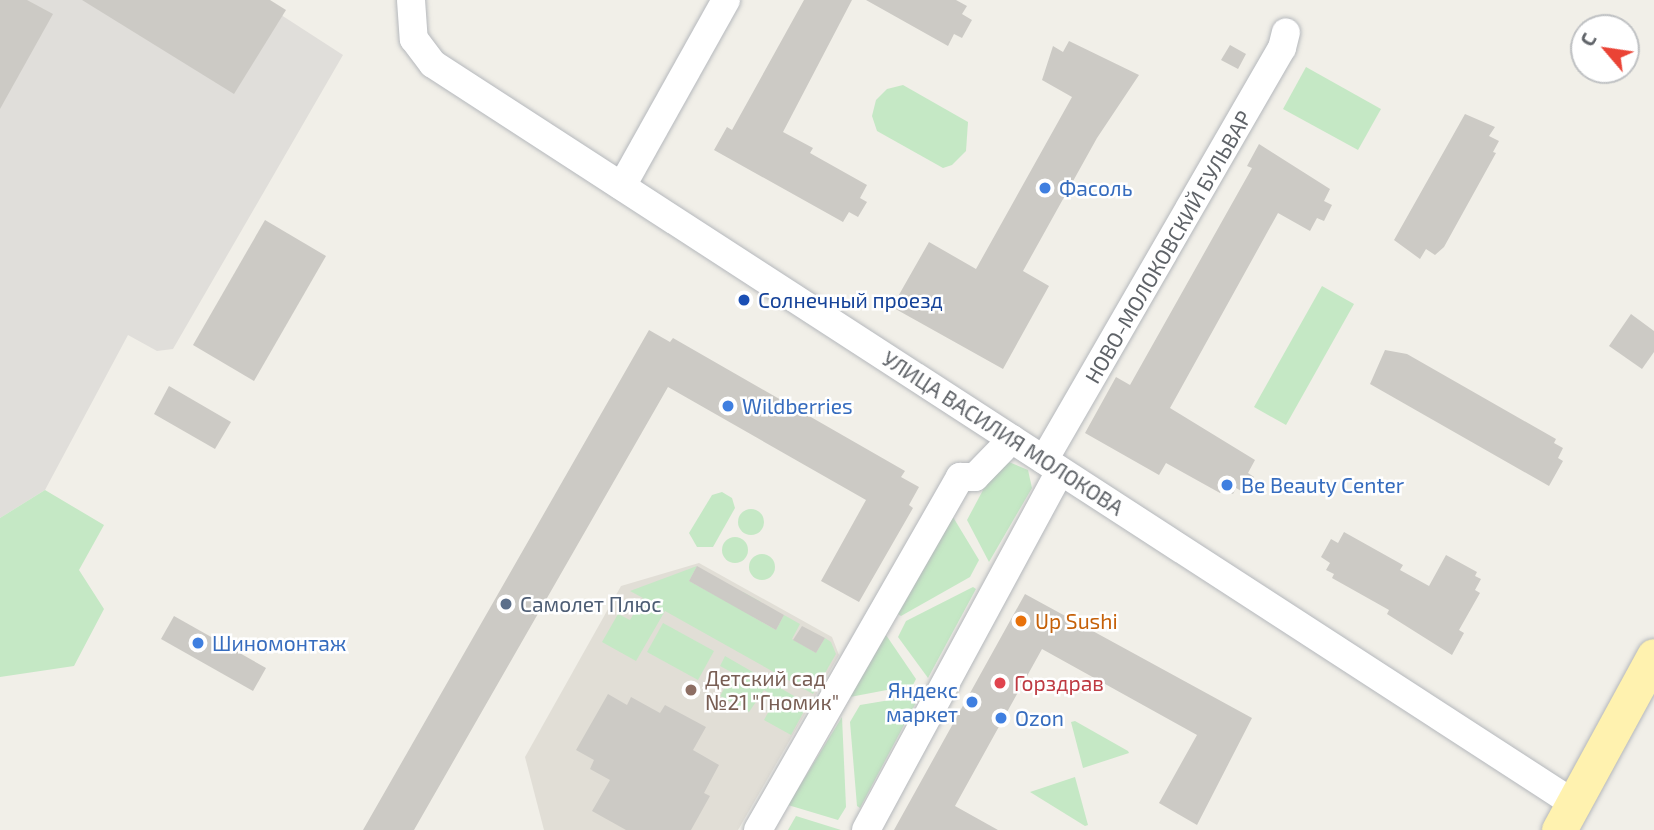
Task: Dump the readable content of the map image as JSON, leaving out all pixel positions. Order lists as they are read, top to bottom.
{
  "streets": {
    "street": ["НОВО-МОЛОКОВСКИЙ БУЛЬВАР", "УЛИЦА ВАСИЛИЯ МОЛОКОВА"]
  },
  "crossings": [
    ["НОВО-МОЛОКОВСКИЙ БУЛЬВАР", "УЛИЦА ВАСИЛИЯ МОЛОКОВА"]
  ],
  "places": [
    "Фасоль",
    "Солнечный проезд",
    "Wildberries",
    "Be Beauty Center",
    "Самолет Плюс",
    "Up Sushi",
    "Шиномонтаж",
    "Горздрав",
    "Детский сад №21 \"Гномик\"",
    "Яндекс маркет",
    "Ozon"
  ],
  "north": "top left"
}
